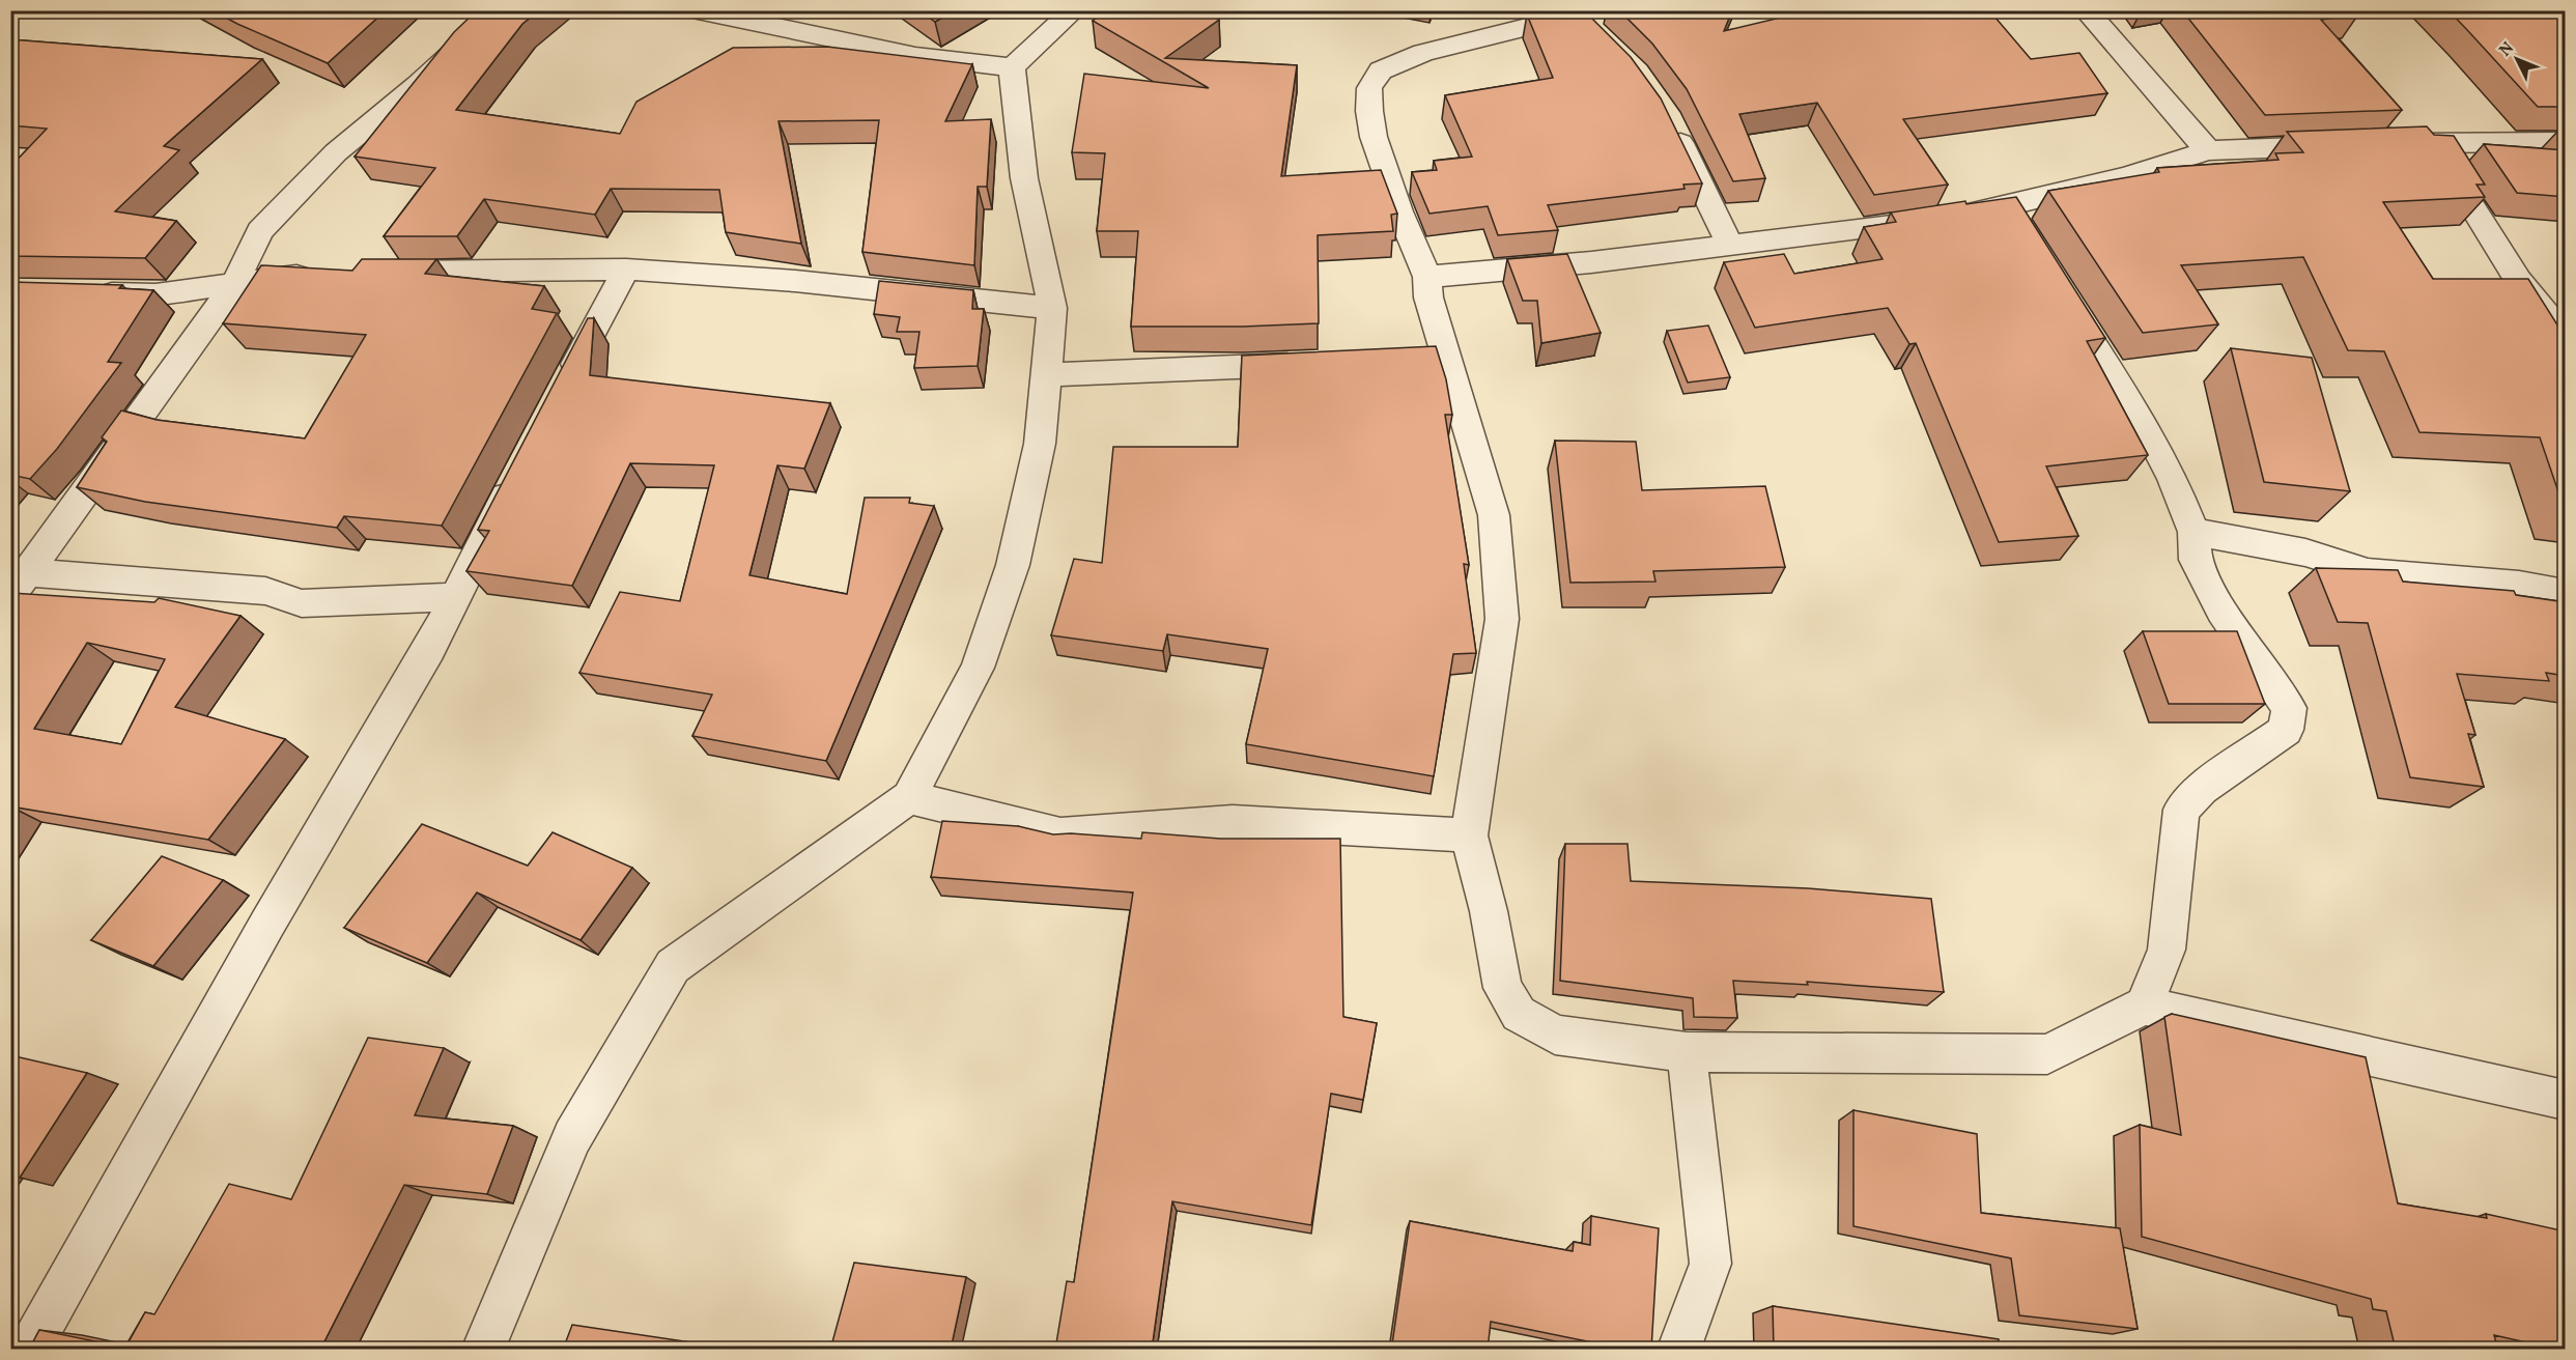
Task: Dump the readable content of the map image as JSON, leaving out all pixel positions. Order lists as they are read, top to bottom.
{
  "north": "top left"
}
